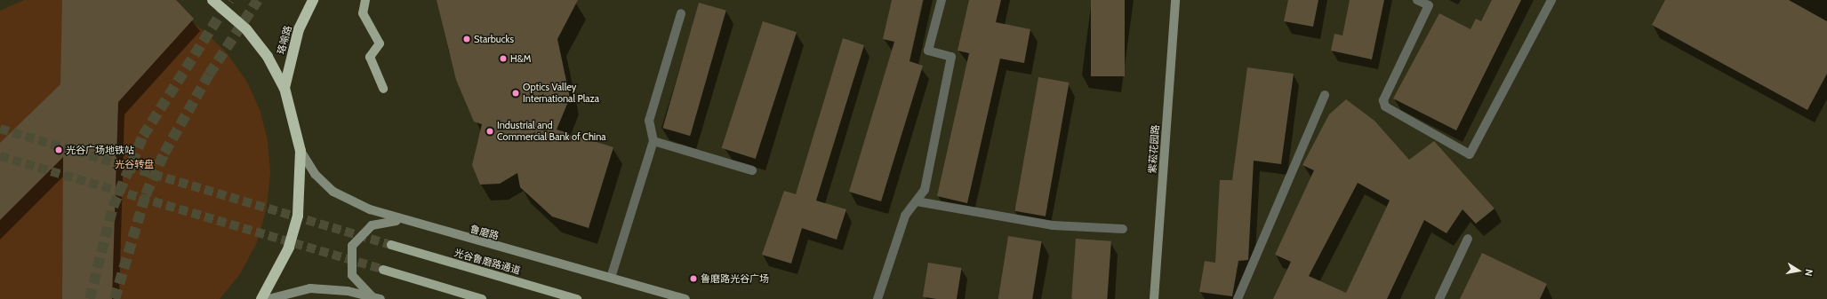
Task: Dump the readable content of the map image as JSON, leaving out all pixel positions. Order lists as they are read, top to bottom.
{
  "streets": {
    "highway": ["珞喻路"],
    "main road": ["紫菘花园路", "鲁磨路", "光谷鲁磨路通道"]
  },
  "parks": ["光谷转盘"],
  "places": [
    "Starbucks",
    "H&M",
    "Optics Valley International Plaza",
    "Industrial and Commercial Bank of China",
    "光谷广场地铁站",
    "鲁磨路光谷广场"
  ],
  "north": "right"
}
